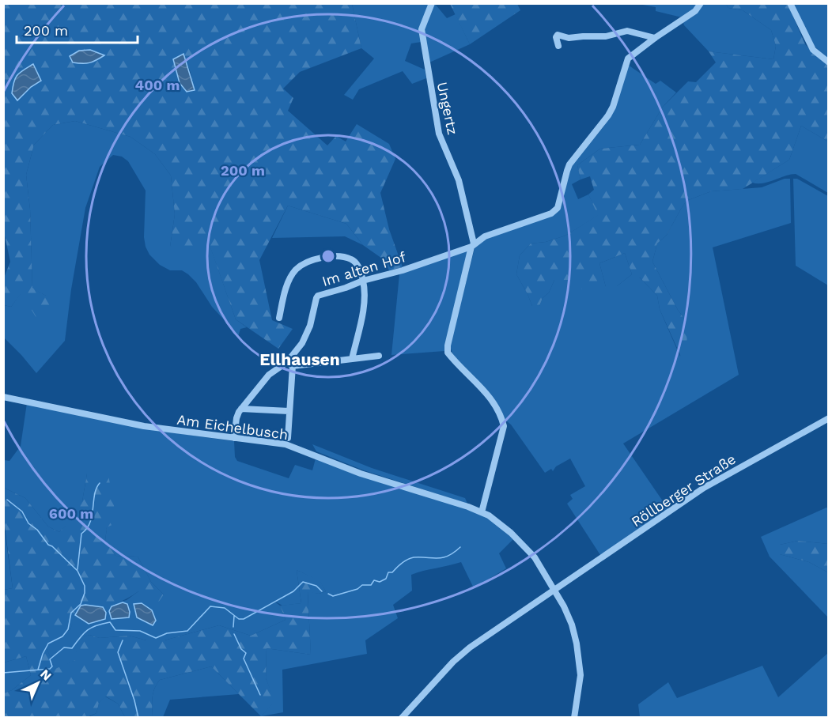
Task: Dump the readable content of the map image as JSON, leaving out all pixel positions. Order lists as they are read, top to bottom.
{
  "streets": {
    "street": [
      "Ungertz",
      "Im alten Hof",
      "Am Eichelbusch",
      "Röllberger Straße"
    ]
  },
  "crossings": [
    ["Ungertz", "Im alten Hof"],
    ["Im alten Hof", "Am Eichelbusch"],
    ["Am Eichelbusch", "Röllberger Straße"]
  ],
  "districts": ["Ellhausen"],
  "scale_bar": "200 m",
  "north": "top right",
  "rings": ["400 m", "200 m", "600 m"]
}
